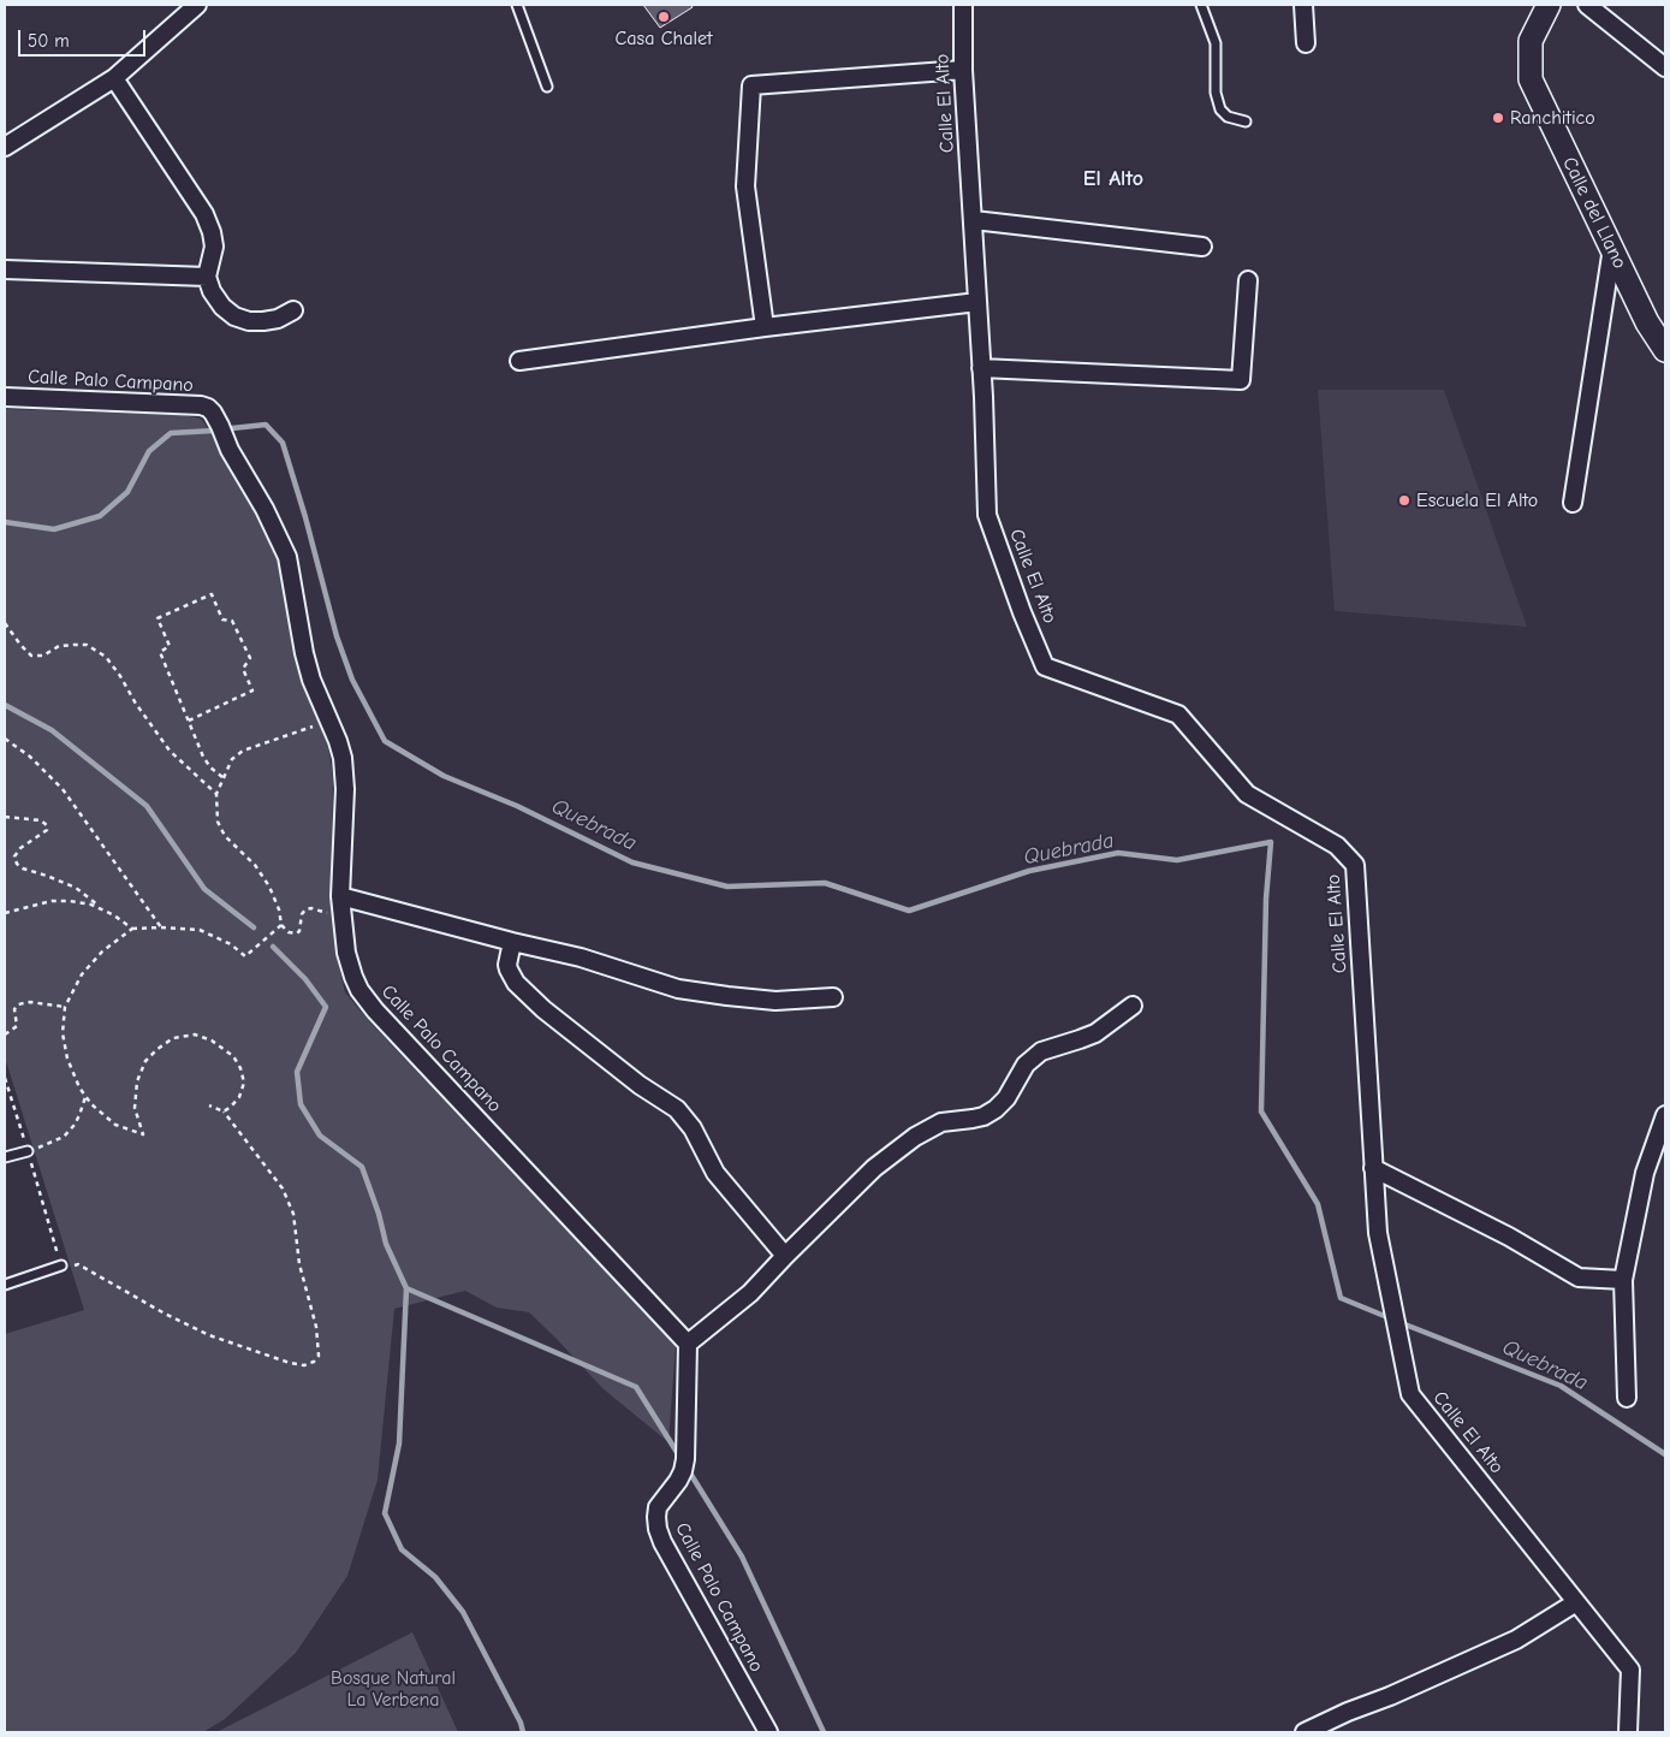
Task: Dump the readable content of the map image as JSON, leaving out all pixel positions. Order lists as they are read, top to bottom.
{
  "streets": {
    "main road": ["Calle del Llano"],
    "street": ["Calle El Alto", "Calle Palo Campano"]
  },
  "districts": ["El Alto"],
  "water": ["Quebrada"],
  "parks": ["Bosque Natural La Verbena"],
  "places": ["Casa Chalet", "Ranchitico", "Escuela El Alto"],
  "scale_bar": "50 m"
}
